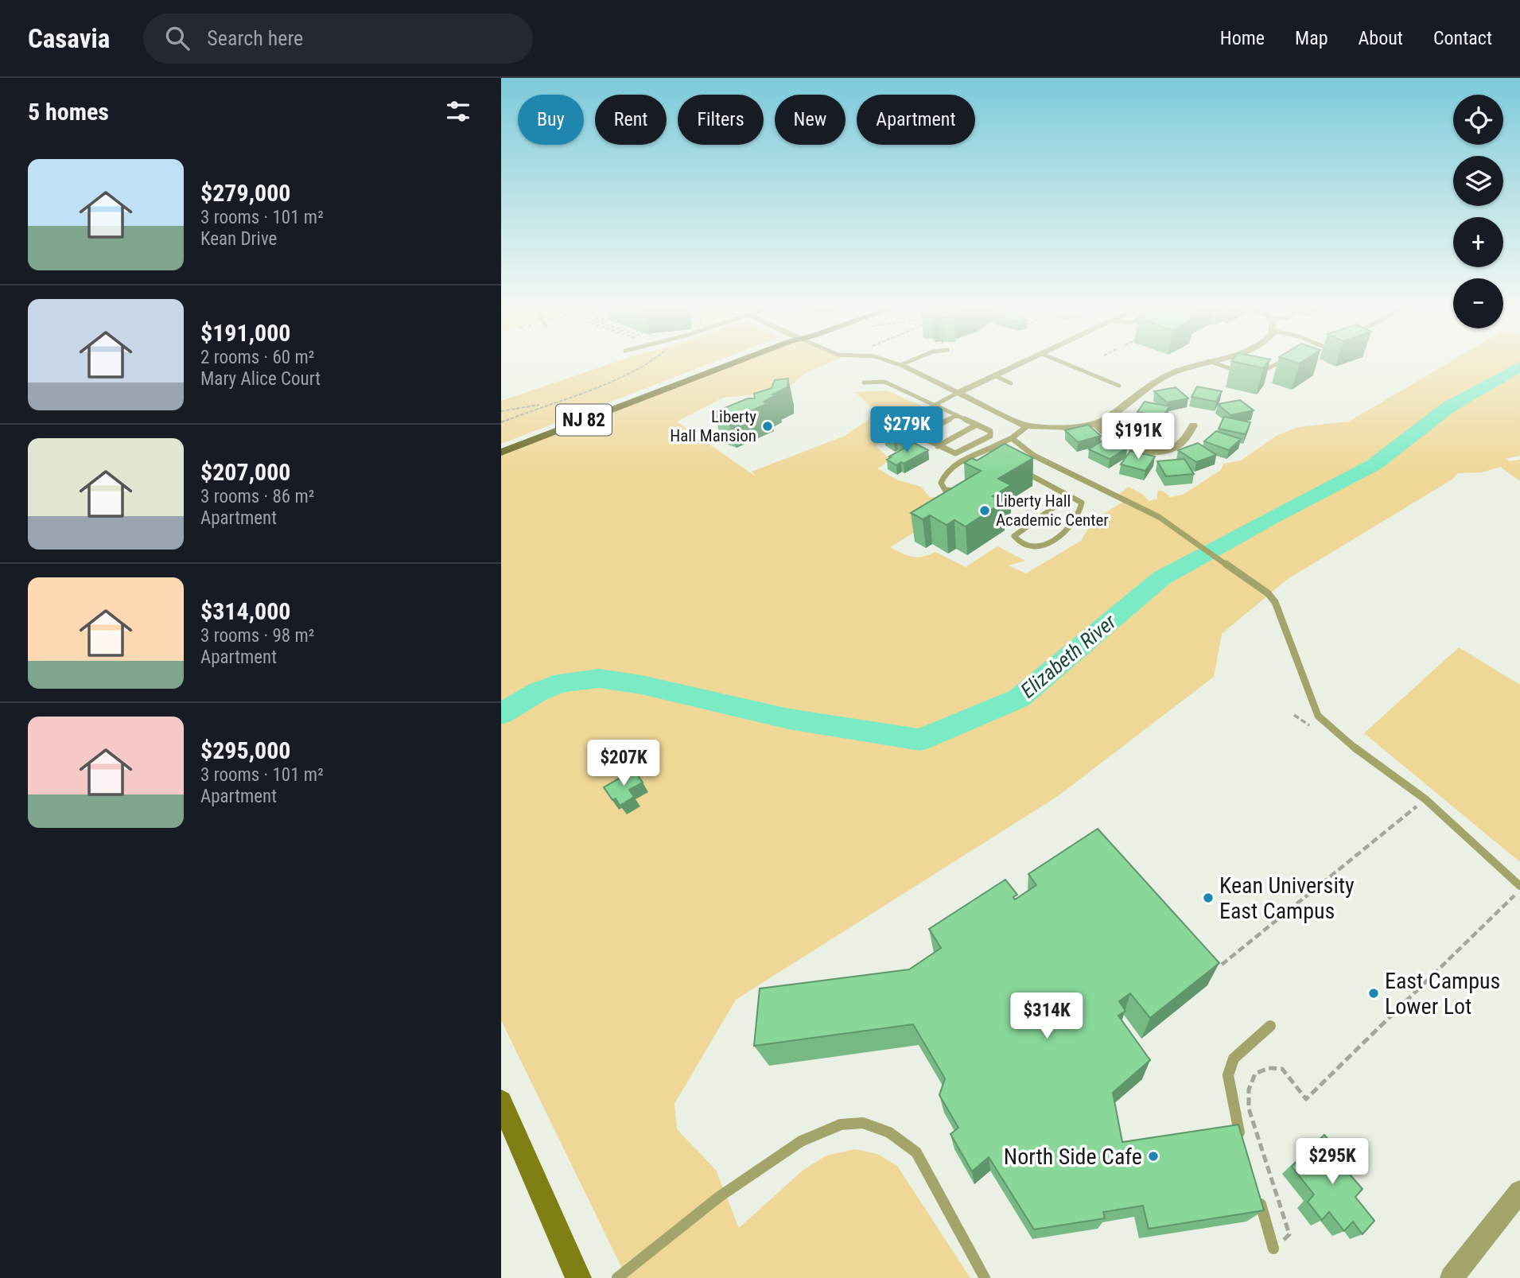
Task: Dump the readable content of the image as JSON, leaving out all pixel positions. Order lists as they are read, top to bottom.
{
  "streets": {
    "main road": ["NJ 82"]
  },
  "water": ["Elizabeth River"],
  "places": [
    "Liberty Hall Mansion",
    "Liberty Hall Academic Center",
    "Kean University East Campus",
    "East Campus Lower Lot",
    "North Side Cafe"
  ],
  "page": {
    "header": "Casavia",
    "search": "Search here",
    "nav": [
      "Home",
      "Map",
      "About",
      "Contact"
    ],
    "heading": "5 homes",
    "map_buttons": ["+", "−"],
    "chip": [
      "Buy",
      "Rent",
      "Filters",
      "New",
      "Apartment"
    ],
    "list": [
      {
        "name": "$279,000",
        "note": "3 rooms · 101 m² · Kean Drive"
      },
      {
        "name": "$191,000",
        "note": "2 rooms · 60 m² · Mary Alice Court"
      },
      {
        "name": "$207,000",
        "note": "3 rooms · 86 m² · Apartment"
      },
      {
        "name": "$314,000",
        "note": "3 rooms · 98 m² · Apartment"
      },
      {
        "name": "$295,000",
        "note": "3 rooms · 101 m² · Apartment"
      }
    ],
    "price": [
      "$279K",
      "$191K",
      "$207K",
      "$314K",
      "$295K"
    ]
  }
}
